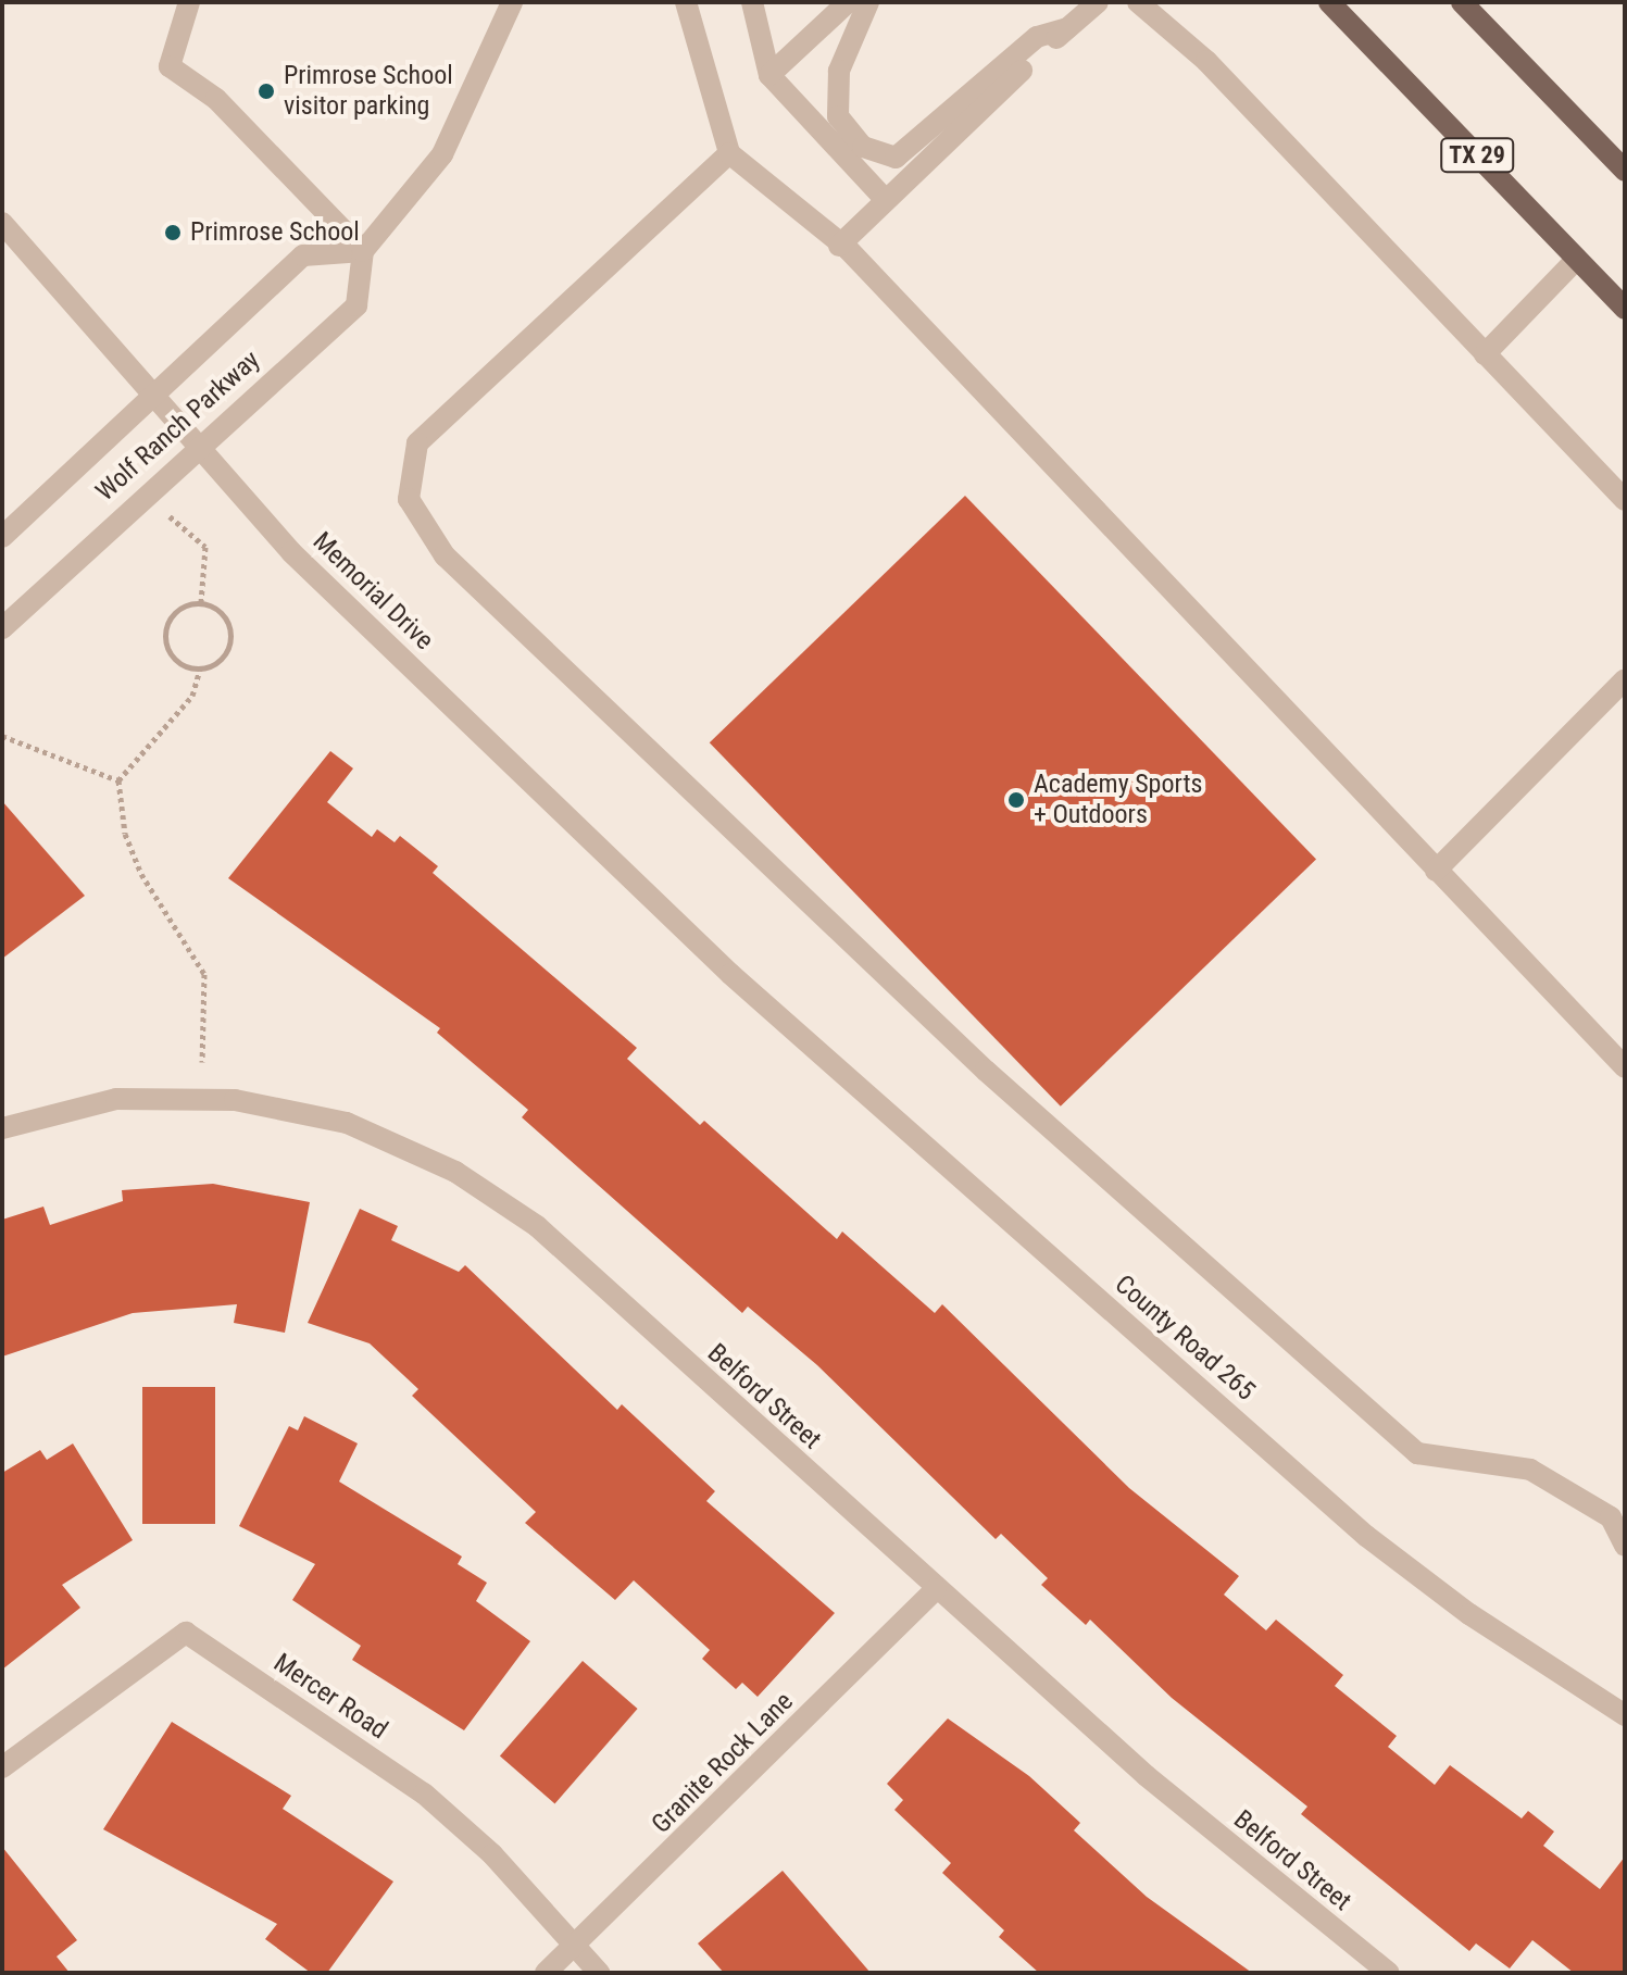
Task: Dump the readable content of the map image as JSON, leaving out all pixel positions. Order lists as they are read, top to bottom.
{
  "streets": {
    "main road": ["TX 29"],
    "street": [
      "Wolf Ranch Parkway",
      "Memorial Drive",
      "County Road 265",
      "Belford Street",
      "Mercer Road",
      "Granite Rock Lane"
    ]
  },
  "crossings": [
    ["Wolf Ranch Parkway", "Memorial Drive"],
    ["Memorial Drive", "County Road 265"],
    ["Belford Street", "Granite Rock Lane"],
    ["Mercer Road", "Granite Rock Lane"]
  ],
  "places": ["Primrose School visitor parking", "Primrose School", "Academy Sports + Outdoors"]
}
